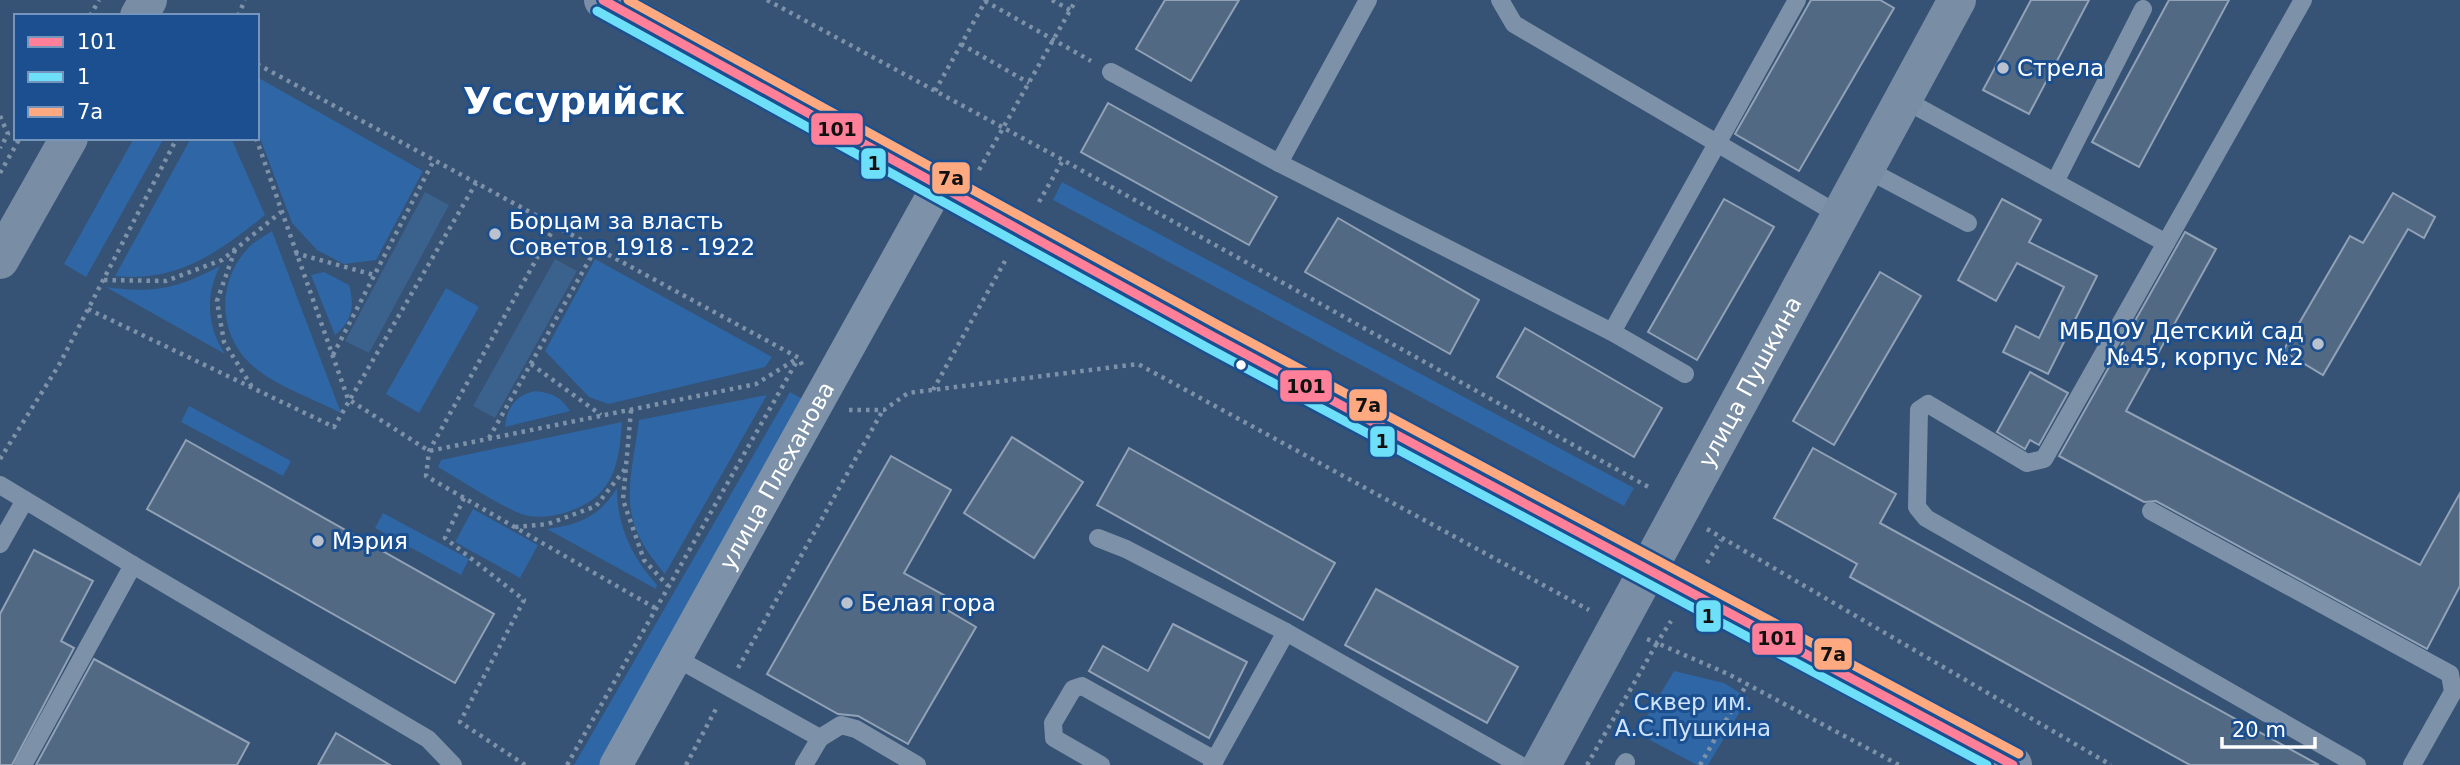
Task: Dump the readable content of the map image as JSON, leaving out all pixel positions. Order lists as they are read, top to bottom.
{
  "streets": {
    "main road": ["улица Пушкина"],
    "street": ["улица Плеханова"]
  },
  "districts": ["Уссурийск"],
  "parks": ["Сквер им. А.С.Пушкина"],
  "places": [
    "Стрела",
    "Борцам за власть Советов 1918 - 1922",
    "МБДОУ Детский сад №45, корпус №2",
    "Мэрия",
    "Белая гора"
  ],
  "lines": ["transit line 101", "transit line 7а", "transit line 1"],
  "legend": ["101", "1", "7а"],
  "scale_bar": "20 m"
}
